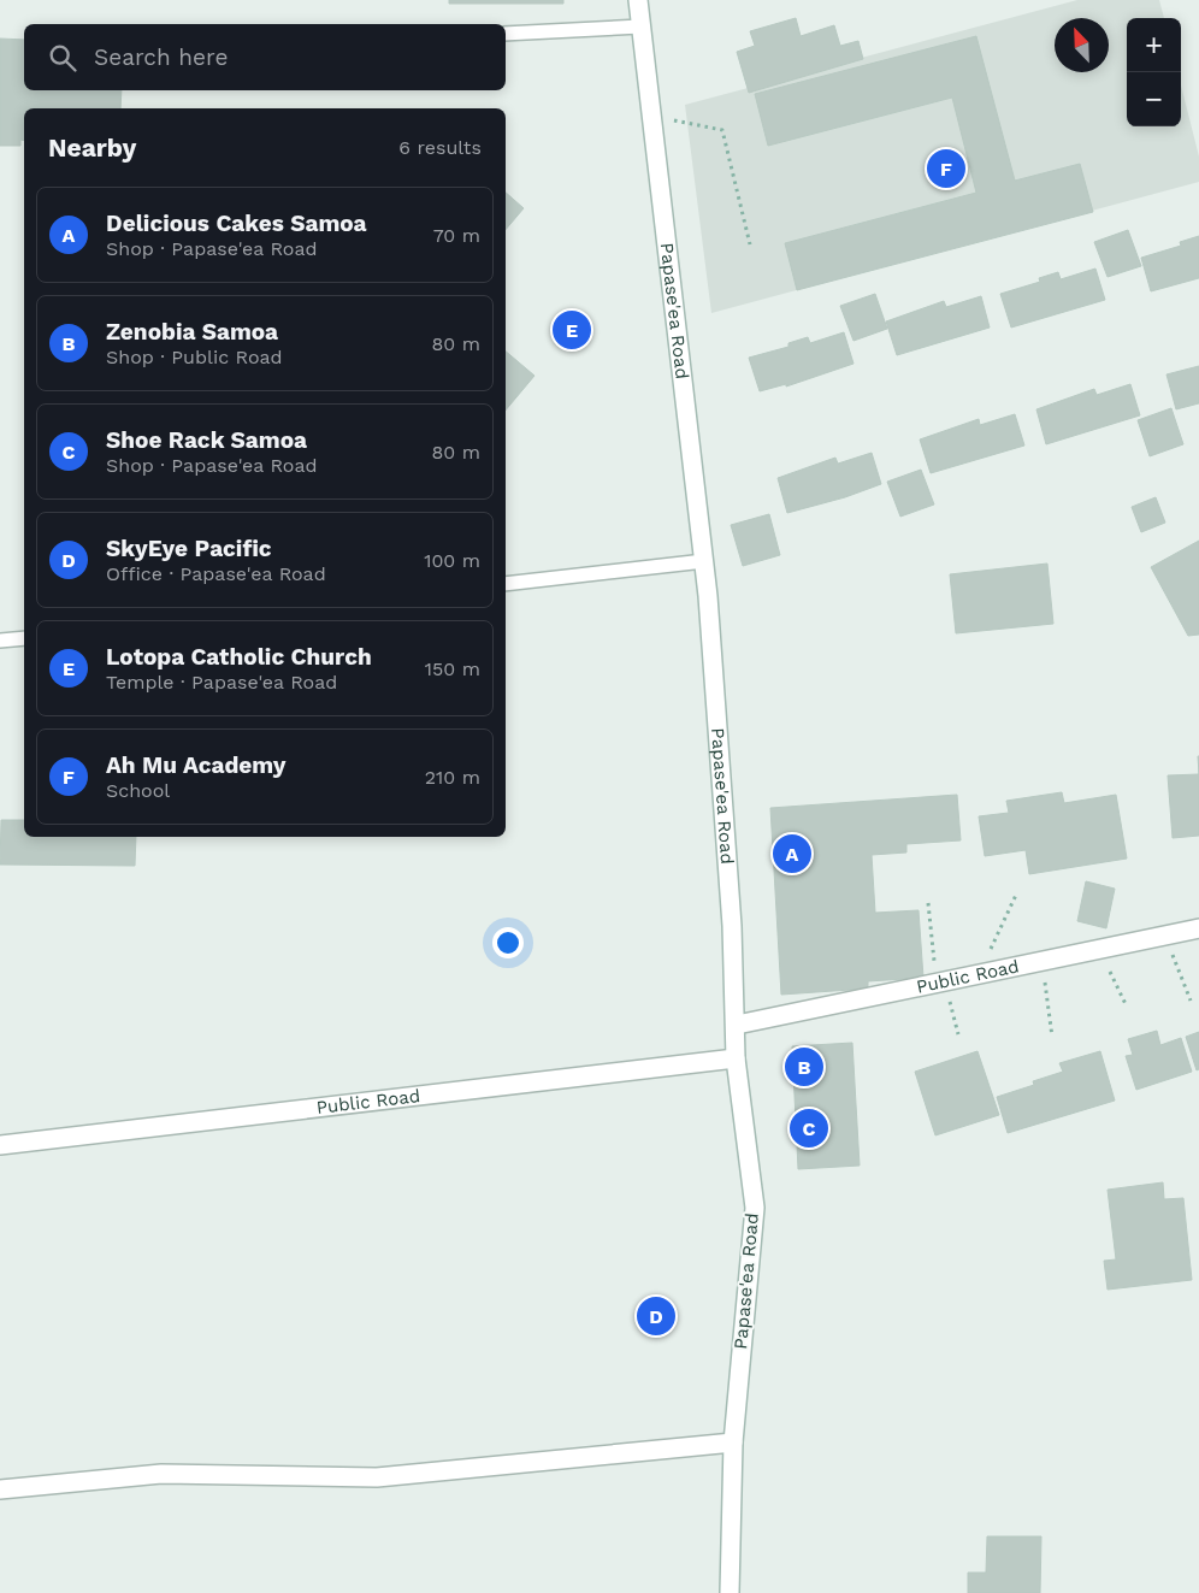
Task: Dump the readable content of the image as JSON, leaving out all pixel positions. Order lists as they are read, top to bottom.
{
  "streets": {
    "street": ["Papase'ea Road", "Public Road"]
  },
  "crossings": [
    ["Papase'ea Road", "Public Road"]
  ],
  "north": "top left",
  "page": {
    "map_buttons": ["+", "−"],
    "search": "Search here",
    "heading": ["Nearby", "6 results"],
    "pins": [
      "F",
      "E",
      "A",
      "B",
      "C",
      "D"
    ],
    "list": [
      {
        "mark": "A",
        "name": "Delicious Cakes Samoa",
        "note": "Shop · Papase'ea Road",
        "value": "70 m"
      },
      {
        "mark": "B",
        "name": "Zenobia Samoa",
        "note": "Shop · Public Road",
        "value": "80 m"
      },
      {
        "mark": "C",
        "name": "Shoe Rack Samoa",
        "note": "Shop · Papase'ea Road",
        "value": "80 m"
      },
      {
        "mark": "D",
        "name": "SkyEye Pacific",
        "note": "Office · Papase'ea Road",
        "value": "100 m"
      },
      {
        "mark": "E",
        "name": "Lotopa Catholic Church",
        "note": "Temple · Papase'ea Road",
        "value": "150 m"
      },
      {
        "mark": "F",
        "name": "Ah Mu Academy",
        "note": "School",
        "value": "210 m"
      }
    ]
  }
}
